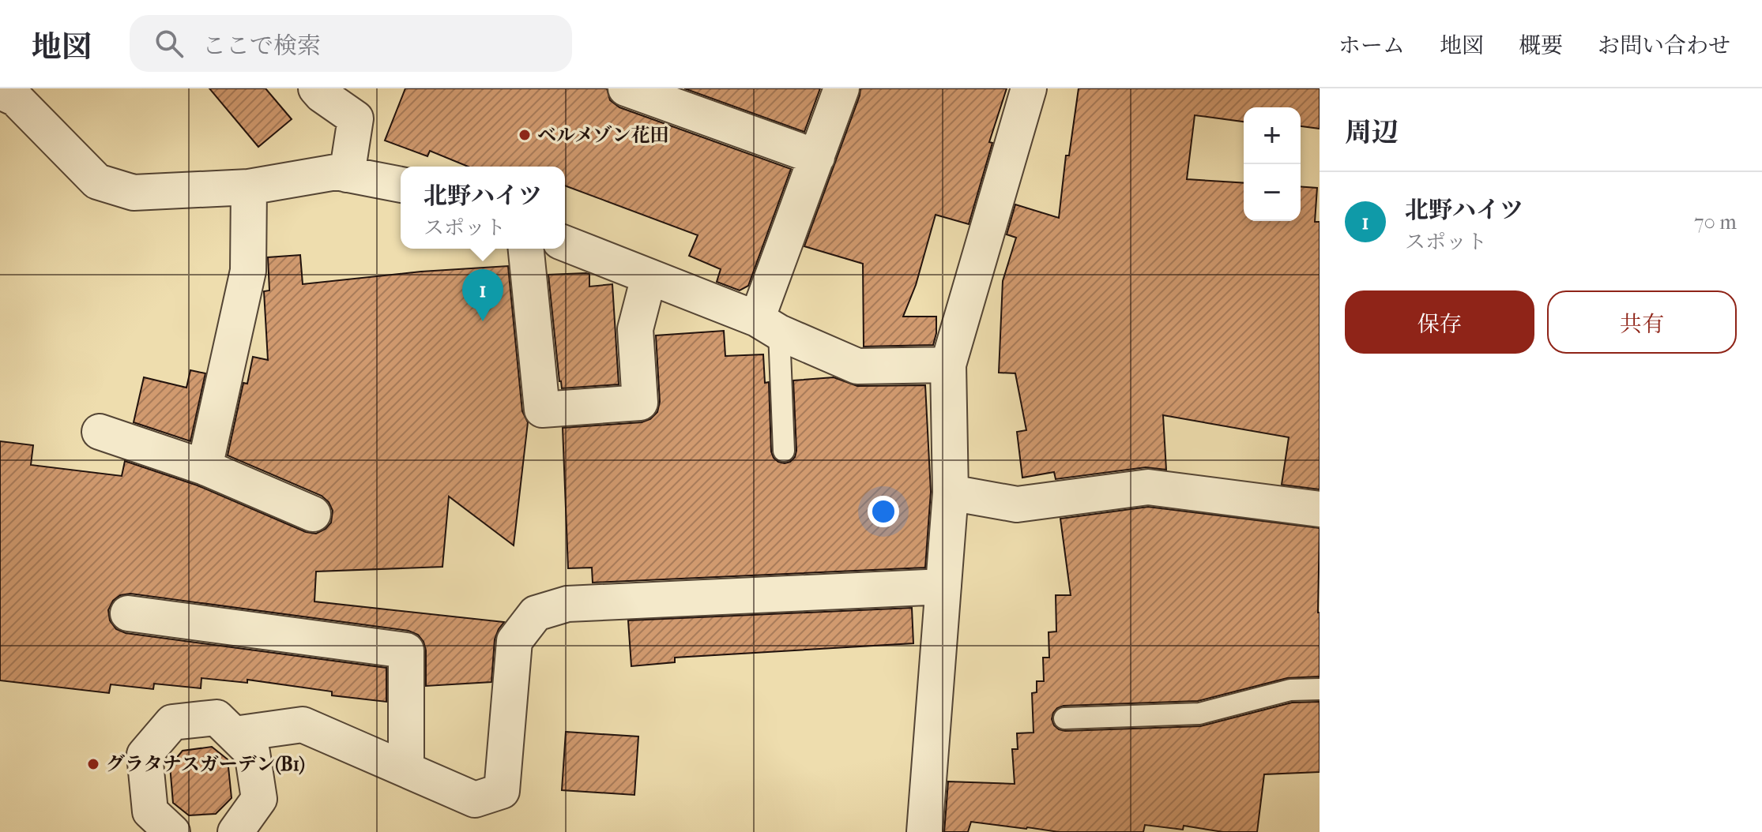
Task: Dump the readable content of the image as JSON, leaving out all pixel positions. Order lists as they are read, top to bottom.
{
  "places": ["ベルメゾン花田", "グラタナスガーデン(B1)"],
  "page": {
    "header": "地図",
    "search": "ここで検索",
    "nav": [
      "ホーム",
      "地図",
      "概要",
      "お問い合わせ"
    ],
    "heading": "周辺",
    "map_buttons": ["+", "−"],
    "popup": ["北野ハイツ", "スポット"],
    "list": [
      {
        "mark": "1",
        "name": "北野ハイツ",
        "note": "スポット",
        "value": "70 m"
      }
    ],
    "pins": "1",
    "buttons": ["保存", "共有"]
  }
}
